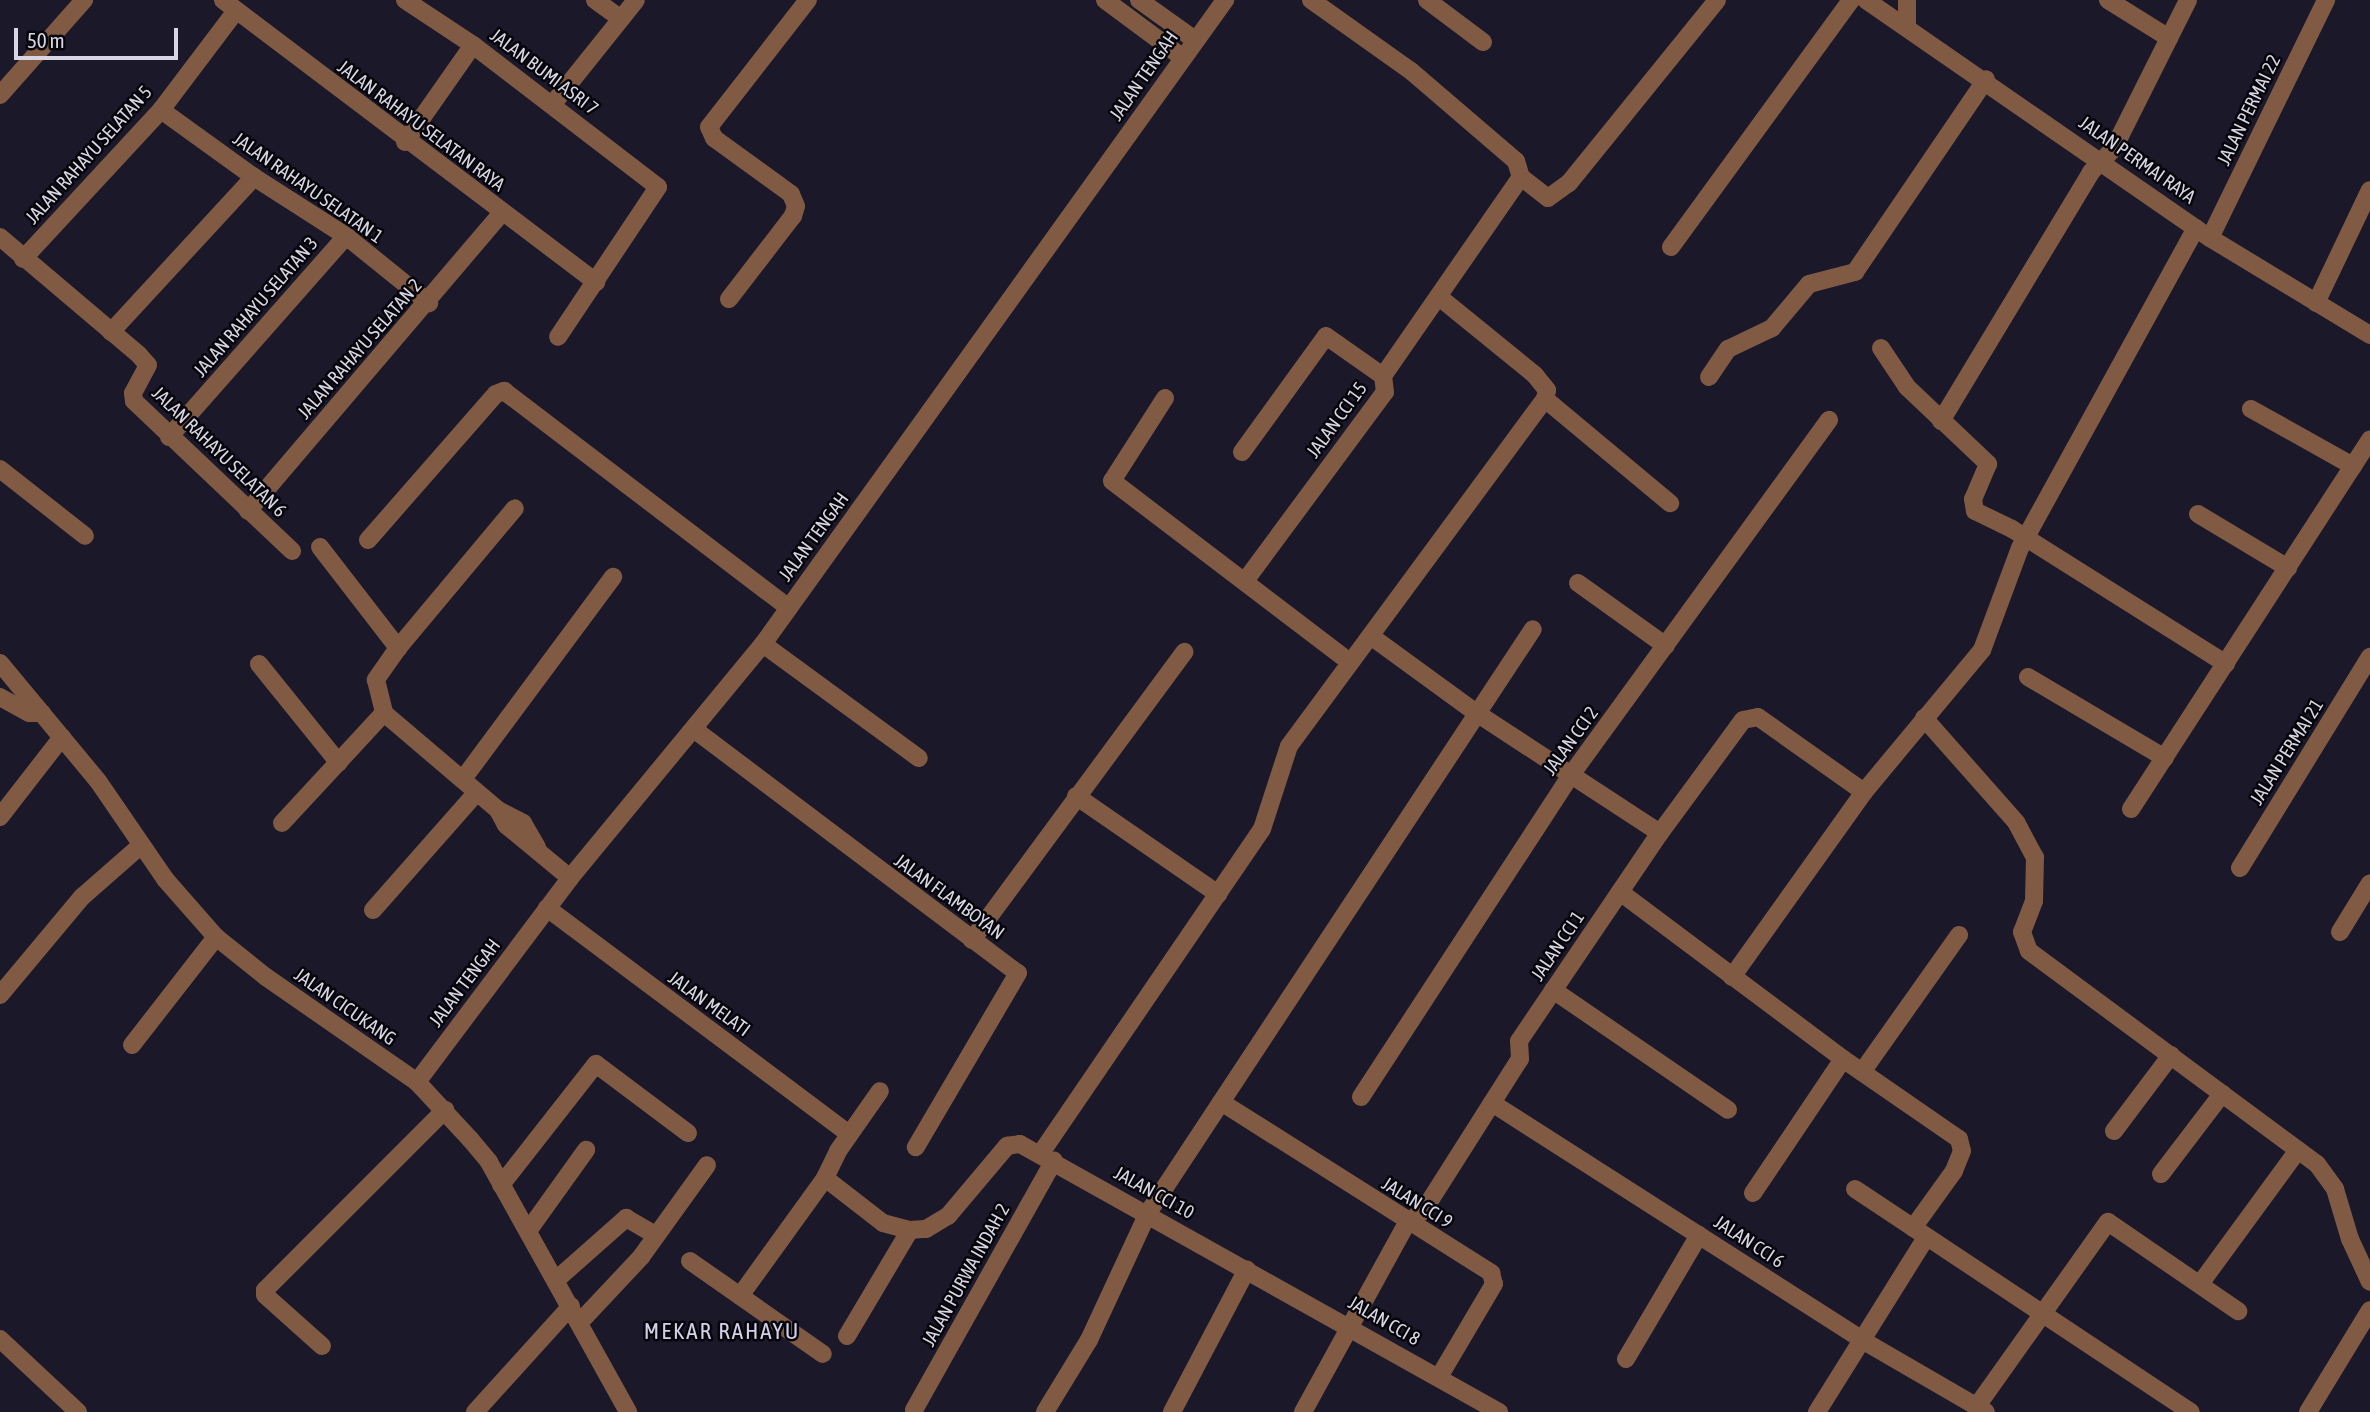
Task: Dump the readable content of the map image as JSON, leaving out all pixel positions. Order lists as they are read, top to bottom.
{
  "streets": {
    "street": [
      "JALAN BUMI ASRI 7",
      "JALAN TENGAH",
      "JALAN PERMAI 22",
      "JALAN RAHAYU SELATAN RAYA",
      "JALAN RAHAYU SELATAN 5",
      "JALAN PERMAI RAYA",
      "JALAN RAHAYU SELATAN 1",
      "JALAN RAHAYU SELATAN 3",
      "JALAN RAHAYU SELATAN 2",
      "JALAN CCI 15",
      "JALAN RAHAYU SELATAN 6",
      "JALAN CCI 2",
      "JALAN PERMAI 21",
      "JALAN FLAMBOYAN",
      "JALAN CCI 1",
      "JALAN MELATI",
      "JALAN CICUKANG",
      "JALAN CCI 10",
      "JALAN CCI 9",
      "JALAN CCI 6",
      "JALAN PURWA INDAH 2",
      "JALAN CCI 8"
    ]
  },
  "crossings": [
    ["JALAN BUMI ASRI 7", "JALAN RAHAYU SELATAN RAYA"],
    ["JALAN TENGAH", "JALAN FLAMBOYAN"],
    ["JALAN TENGAH", "JALAN MELATI"],
    ["JALAN TENGAH", "JALAN CICUKANG"],
    ["JALAN PERMAI 22", "JALAN PERMAI RAYA"],
    ["JALAN PERMAI 22", "JALAN CCI 1"],
    ["JALAN RAHAYU SELATAN RAYA", "JALAN RAHAYU SELATAN 5"],
    ["JALAN RAHAYU SELATAN RAYA", "JALAN RAHAYU SELATAN 2"],
    ["JALAN RAHAYU SELATAN 5", "JALAN RAHAYU SELATAN 1"],
    ["JALAN RAHAYU SELATAN 5", "JALAN RAHAYU SELATAN 6"],
    ["JALAN RAHAYU SELATAN 1", "JALAN RAHAYU SELATAN 3"],
    ["JALAN RAHAYU SELATAN 1", "JALAN RAHAYU SELATAN 2"],
    ["JALAN RAHAYU SELATAN 3", "JALAN RAHAYU SELATAN 6"],
    ["JALAN RAHAYU SELATAN 2", "JALAN RAHAYU SELATAN 6"],
    ["JALAN CCI 1", "JALAN CCI 9"],
    ["JALAN CCI 1", "JALAN CCI 6"],
    ["JALAN CCI 1", "JALAN CCI 8"],
    ["JALAN CCI 10", "JALAN PURWA INDAH 2"],
    ["JALAN CCI 10", "JALAN CCI 8"],
    ["JALAN CCI 9", "JALAN CCI 8"]
  ],
  "districts": ["MEKAR RAHAYU"],
  "scale_bar": "50 m"
}
